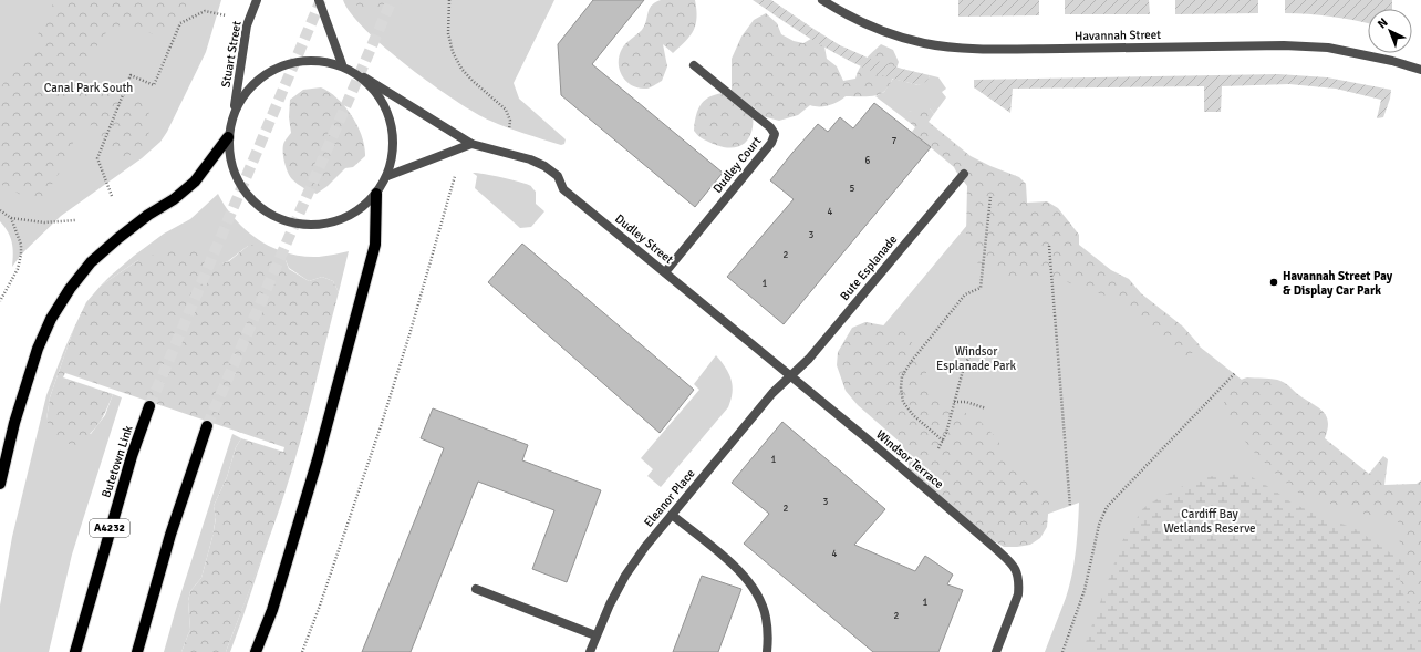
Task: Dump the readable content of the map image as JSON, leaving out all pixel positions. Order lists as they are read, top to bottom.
{
  "streets": {
    "main road": ["Butetown Link", "A4232"],
    "street": [
      "Havannah Street",
      "Stuart Street",
      "Dudley Court",
      "Dudley Street",
      "Bute Esplanade",
      "Windsor Terrace",
      "Eleanor Place"
    ]
  },
  "crossings": [
    ["Dudley Court", "Dudley Street"],
    ["Dudley Street", "Bute Esplanade"],
    ["Dudley Street", "Windsor Terrace"],
    ["Dudley Street", "Eleanor Place"],
    ["Bute Esplanade", "Windsor Terrace"],
    ["Bute Esplanade", "Eleanor Place"],
    ["Windsor Terrace", "Eleanor Place"]
  ],
  "parks": ["Canal Park South", "Windsor Esplanade Park", "Cardiff Bay Wetlands Reserve"],
  "places": ["Havannah Street Pay & Display Car Park"],
  "house_numbers": [
    "7",
    "6",
    "5",
    "4",
    "3",
    "2",
    "1",
    "1",
    "3",
    "2",
    "4",
    "1",
    "2"
  ],
  "north": "top left"
}
